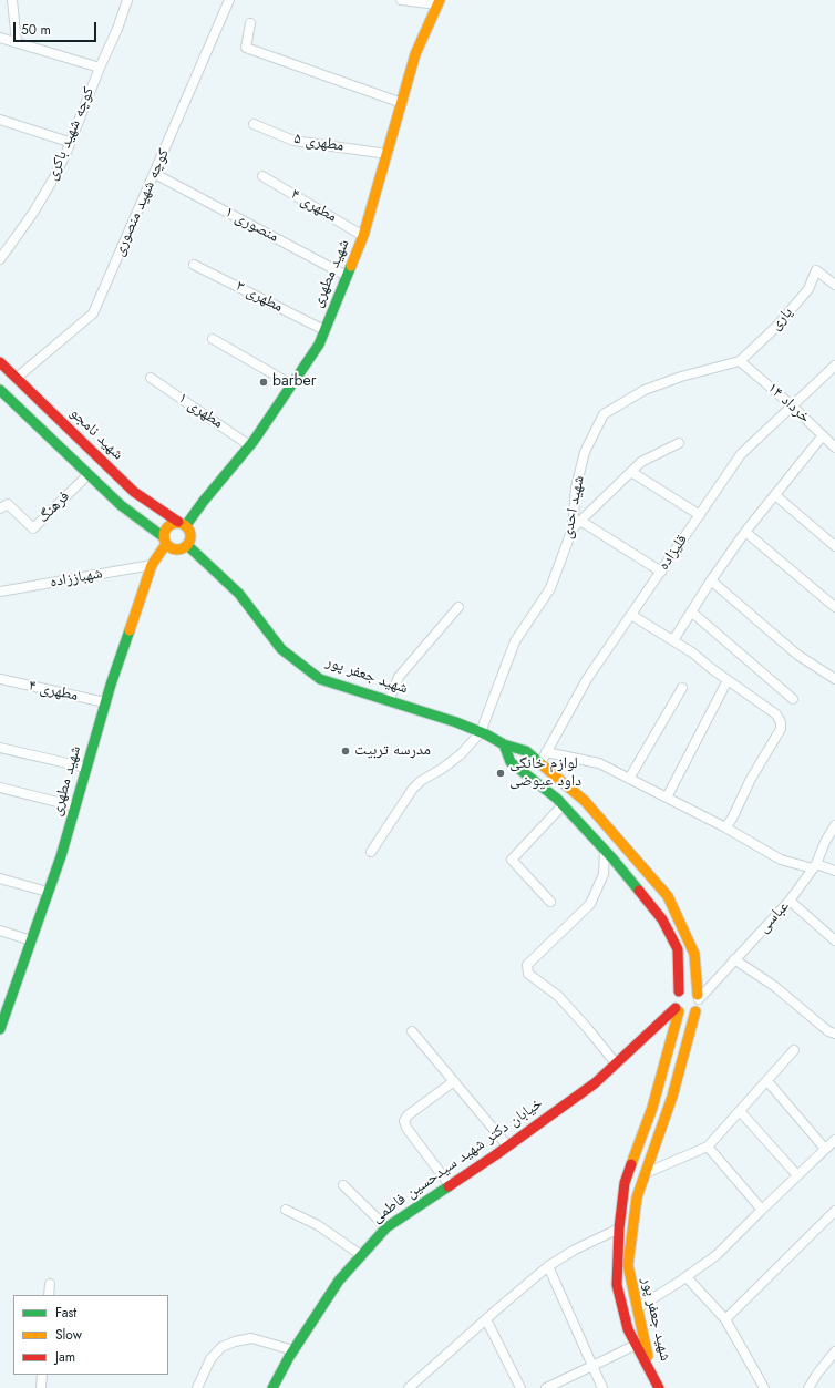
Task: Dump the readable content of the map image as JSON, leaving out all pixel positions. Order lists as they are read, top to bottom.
{
  "streets": {
    "street": [
      "کوچه شهید باکری",
      "مطهری ۵",
      "کوچه شهید منصوری",
      "مطهری ۴",
      "منصوری ۱",
      "شهید مطهری",
      "مطهری ۳",
      "یاری",
      "۱۴ خرداد",
      "مطهری ۱",
      "شهید نامجو",
      "فرهنگ",
      "شهید احدی",
      "قلیزاده",
      "شهباززاده",
      "شهید جعفر پور",
      "عباسی",
      "خیابان دکتر شهید سیدحسین فاطمی"
    ]
  },
  "crossings": [
    ["مطهری ۵", "شهید مطهری"],
    ["کوچه شهید منصوری", "منصوری ۱"],
    ["کوچه شهید منصوری", "شهید نامجو"],
    ["مطهری ۴", "شهید مطهری"],
    ["منصوری ۱", "شهید مطهری"],
    ["شهید مطهری", "مطهری ۳"],
    ["شهید مطهری", "مطهری ۱"],
    ["شهید مطهری", "شهید نامجو"],
    ["شهید مطهری", "شهباززاده"],
    ["شهید مطهری", "شهید جعفر پور"],
    ["یاری", "۱۴ خرداد"],
    ["یاری", "شهید احدی"],
    ["۱۴ خرداد", "شهید احدی"],
    ["۱۴ خرداد", "قلیزاده"],
    ["شهید نامجو", "شهید جعفر پور"],
    ["شهید احدی", "شهید جعفر پور"],
    ["قلیزاده", "شهید جعفر پور"],
    ["شهید جعفر پور", "عباسی"],
    ["شهید جعفر پور", "خیابان دکتر شهید سیدحسین فاطمی"],
    ["عباسی", "خیابان دکتر شهید سیدحسین فاطمی"]
  ],
  "places": ["barber", "مدرسه تربیت", "لوازم خانگی داود عیوضی"],
  "legend": ["Fast", "Slow", "Jam"],
  "scale_bar": "50 m"
}
